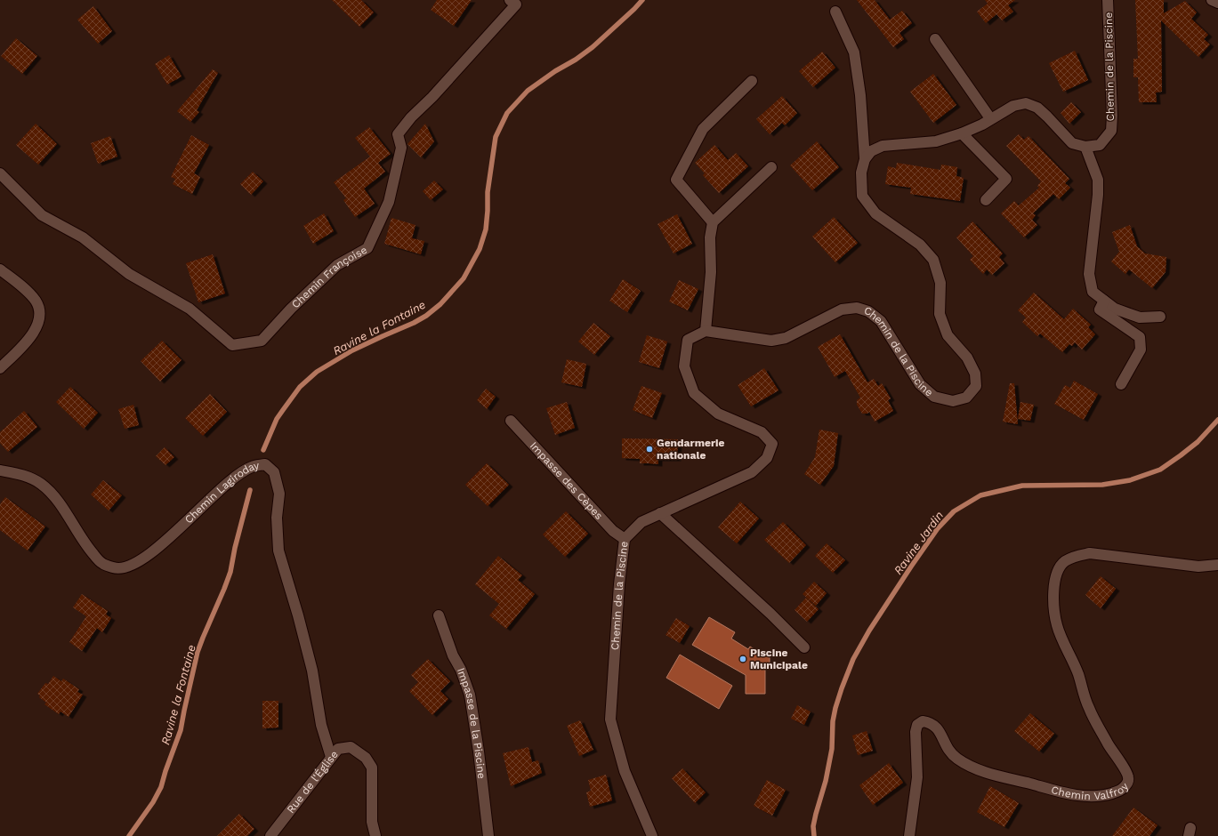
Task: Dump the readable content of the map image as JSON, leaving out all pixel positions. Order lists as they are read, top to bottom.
{
  "streets": {
    "street": [
      "Chemin de la Piscine",
      "Chemin Françoise",
      "Impasse des Cèpes",
      "Chemin Lagiroday",
      "Impasse de la Piscine",
      "Rue de l'Église",
      "Chemin Valfroy"
    ]
  },
  "crossings": [
    ["Chemin de la Piscine", "Impasse des Cèpes"],
    ["Chemin Lagiroday", "Rue de l'Église"]
  ],
  "water": ["Ravine la Fontaine", "Ravine Jardin"],
  "places": ["Gendarmerie nationale", "Piscine Municipale"]
}
